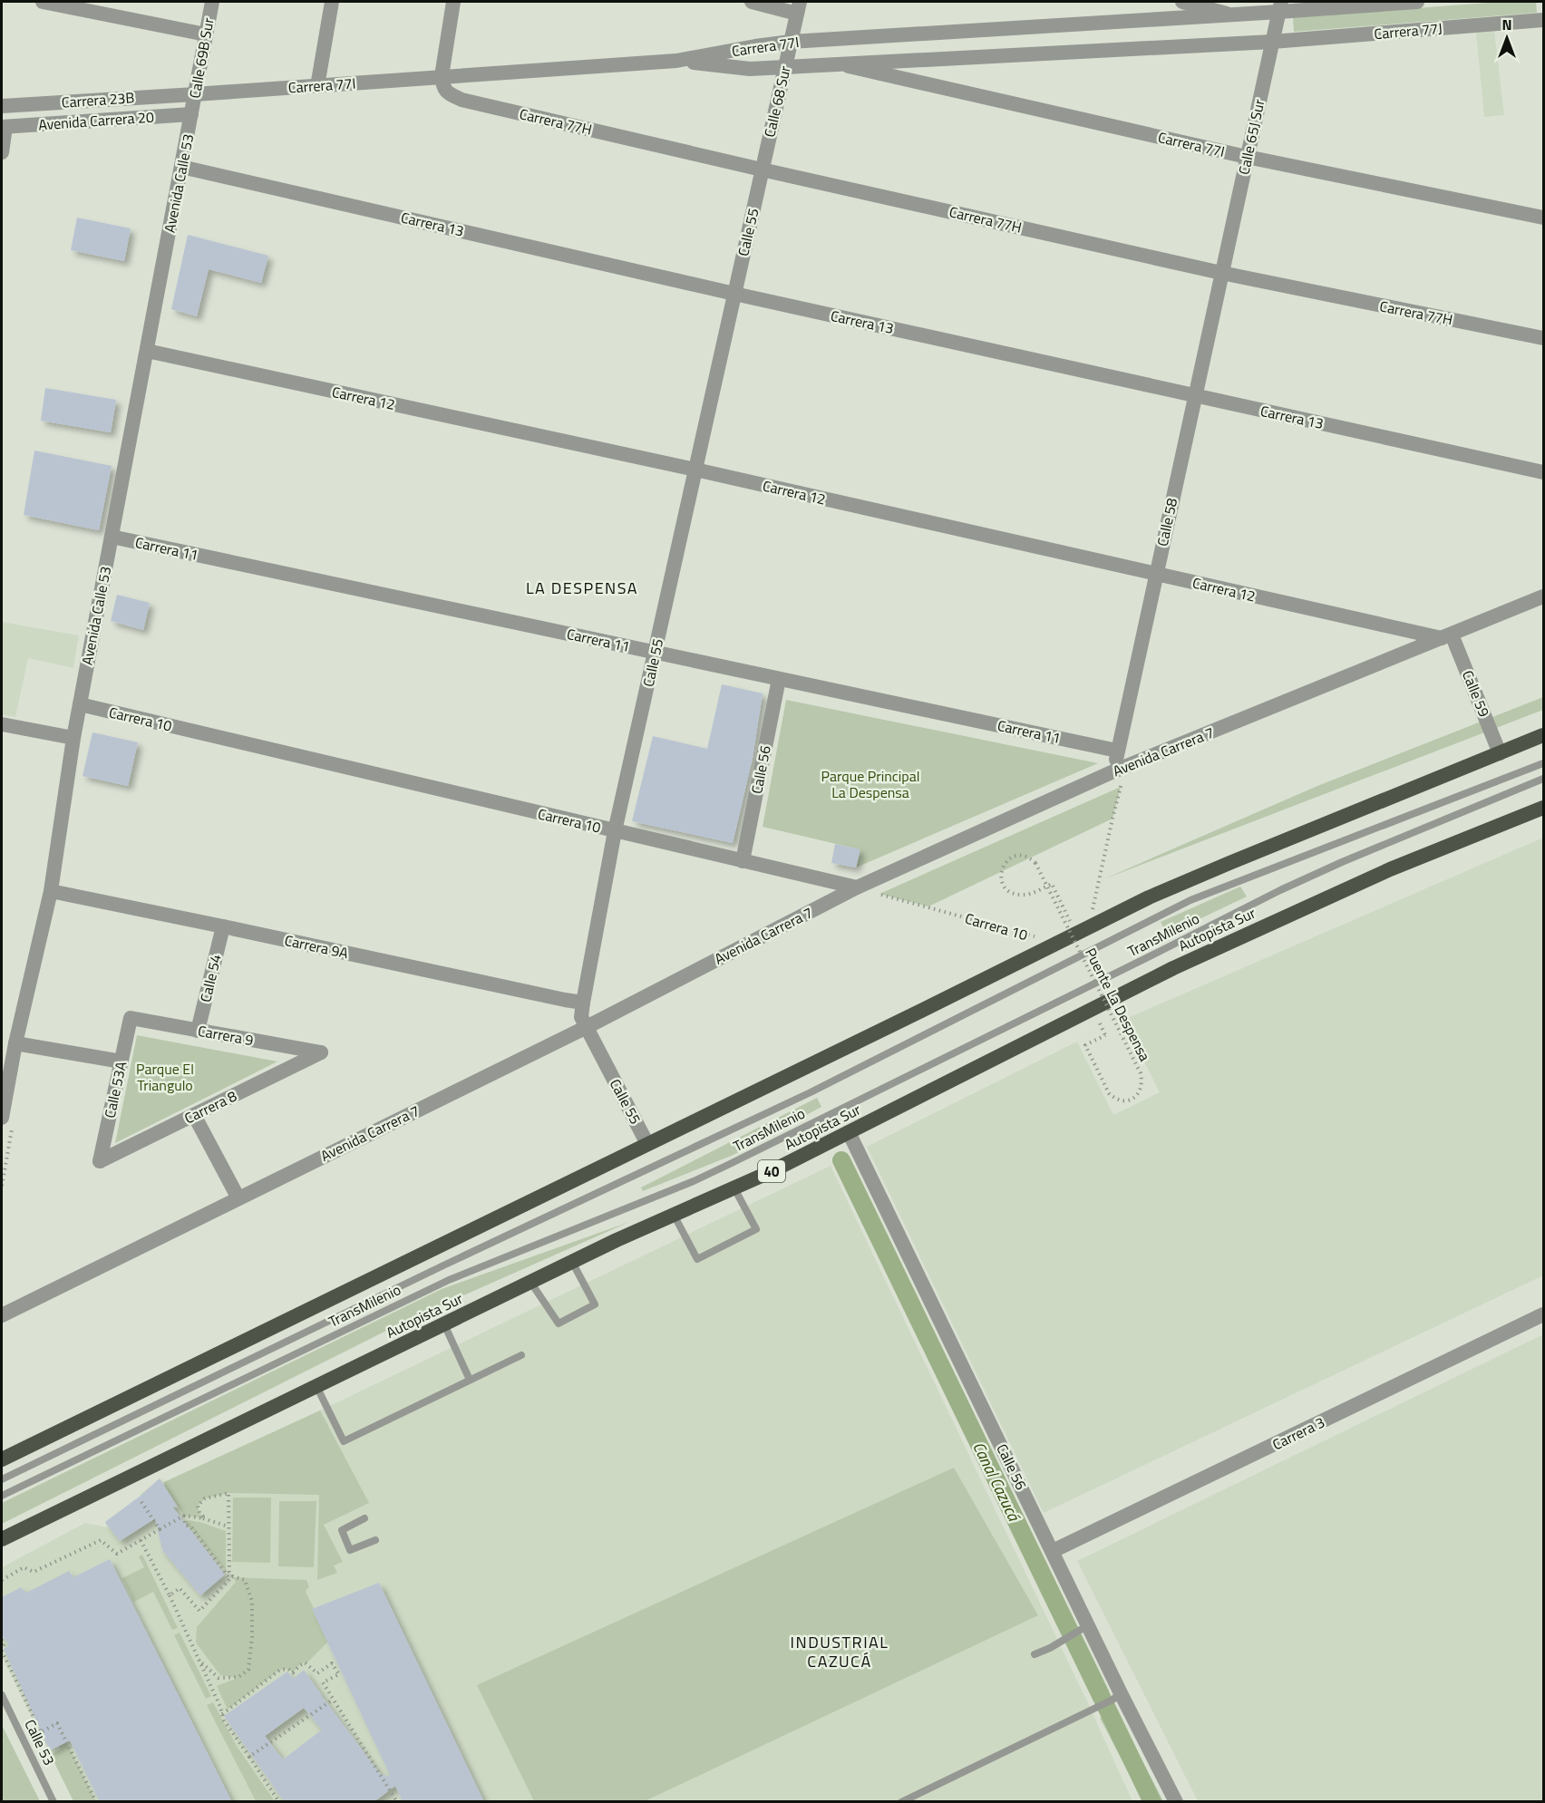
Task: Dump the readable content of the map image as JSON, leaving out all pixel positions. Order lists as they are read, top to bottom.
{
  "streets": {
    "highway": ["Autopista Sur", "40"],
    "street": [
      "Carrera 77J",
      "Carrera 77I",
      "Calle 69B Sur",
      "Carrera 23B",
      "Calle 68 Sur",
      "Avenida Carrera 20",
      "Carrera 77H",
      "Calle 65J Sur",
      "Avenida Calle 53",
      "Carrera 13",
      "Calle 55",
      "Carrera 12",
      "Calle 58",
      "Carrera 11",
      "Calle 59",
      "Carrera 10",
      "Avenida Carrera 7",
      "Calle 56",
      "Carrera 9A",
      "Calle 54",
      "Carrera 9",
      "Calle 53A",
      "Carrera 8",
      "Carrera 3"
    ],
    "lane": ["TransMilenio", "Calle 53"],
    "path": ["Puente La Despensa"]
  },
  "crossings": [
    ["Carrera 77J", "Carrera 77I"],
    ["Carrera 77J", "Calle 65J Sur"],
    ["Carrera 77I", "Calle 69B Sur"],
    ["Carrera 77I", "Carrera 23B"],
    ["Carrera 77I", "Calle 68 Sur"],
    ["Carrera 77I", "Carrera 77H"],
    ["Carrera 77I", "Calle 65J Sur"],
    ["Calle 69B Sur", "Carrera 23B"],
    ["Calle 69B Sur", "Avenida Carrera 20"],
    ["Calle 69B Sur", "Avenida Calle 53"],
    ["Calle 68 Sur", "Carrera 77H"],
    ["Calle 68 Sur", "Calle 55"],
    ["Avenida Carrera 20", "Avenida Calle 53"],
    ["Carrera 77H", "Calle 65J Sur"],
    ["Carrera 77H", "Calle 55"],
    ["Carrera 77H", "Calle 58"],
    ["Calle 65J Sur", "Calle 58"],
    ["Avenida Calle 53", "Carrera 13"],
    ["Avenida Calle 53", "Carrera 12"],
    ["Avenida Calle 53", "Carrera 11"],
    ["Avenida Calle 53", "Carrera 10"],
    ["Avenida Calle 53", "Carrera 9A"],
    ["Carrera 13", "Calle 55"],
    ["Carrera 13", "Calle 58"],
    ["Calle 55", "Carrera 12"],
    ["Calle 55", "Carrera 11"],
    ["Calle 55", "Carrera 10"],
    ["Calle 55", "Avenida Carrera 7"],
    ["Calle 55", "Carrera 9A"],
    ["Carrera 12", "Calle 58"],
    ["Carrera 12", "Calle 59"],
    ["Carrera 12", "Avenida Carrera 7"],
    ["Calle 58", "Carrera 11"],
    ["Calle 58", "Avenida Carrera 7"],
    ["Carrera 11", "Calle 56"],
    ["Calle 59", "Avenida Carrera 7"],
    ["Carrera 10", "Avenida Carrera 7"],
    ["Carrera 10", "Calle 56"],
    ["Calle 56", "Autopista Sur"],
    ["Calle 56", "Carrera 3"],
    ["Carrera 9A", "Calle 54"],
    ["Calle 54", "Carrera 9"],
    ["Carrera 9", "Calle 53A"],
    ["Carrera 9", "Carrera 8"],
    ["Calle 53A", "Carrera 8"]
  ],
  "districts": ["LA DESPENSA", "INDUSTRIAL CAZUCÁ"],
  "water": ["Canal Cazucá"],
  "parks": ["Parque Principal La Despensa", "Parque El Triangulo"],
  "north": "top"
}
